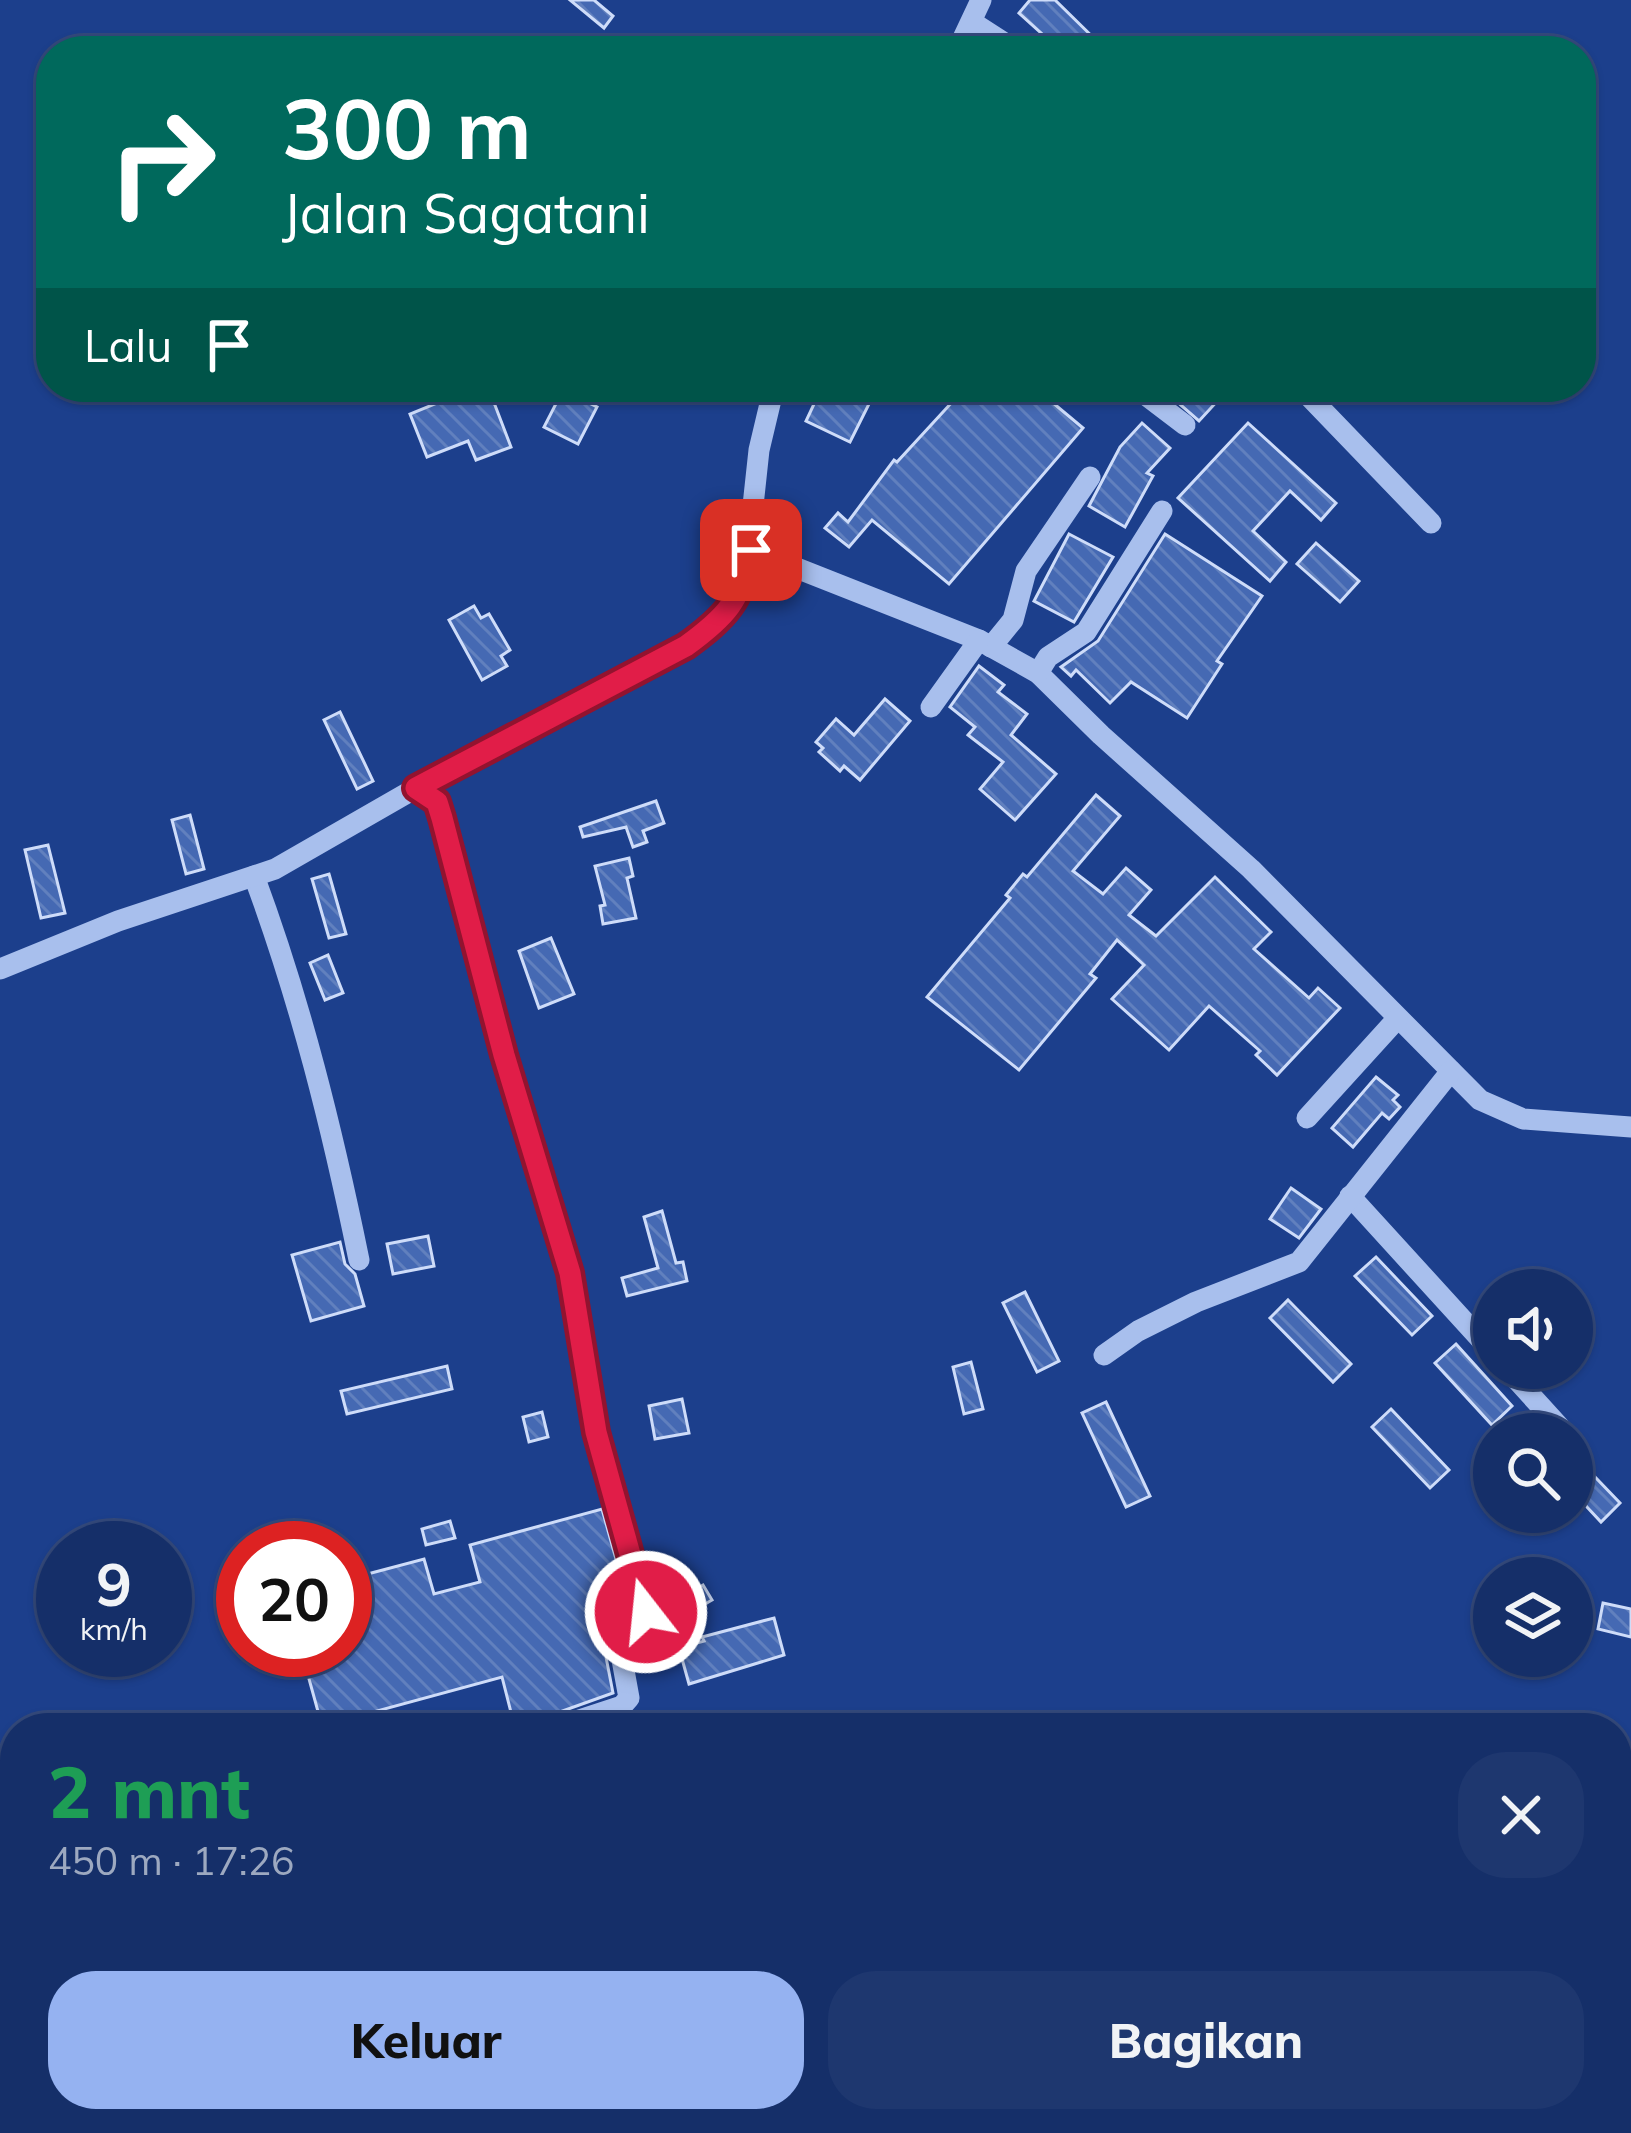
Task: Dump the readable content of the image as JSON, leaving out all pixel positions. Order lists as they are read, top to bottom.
{
  "page": {
    "turn": ["300 m", "Jalan Sagatani"],
    "then": "Lalu",
    "speed": "9 km/h",
    "limit": "20",
    "heading": ["2 mnt", "450 m · 17:26"],
    "buttons": ["Keluar", "Bagikan"]
  }
}
